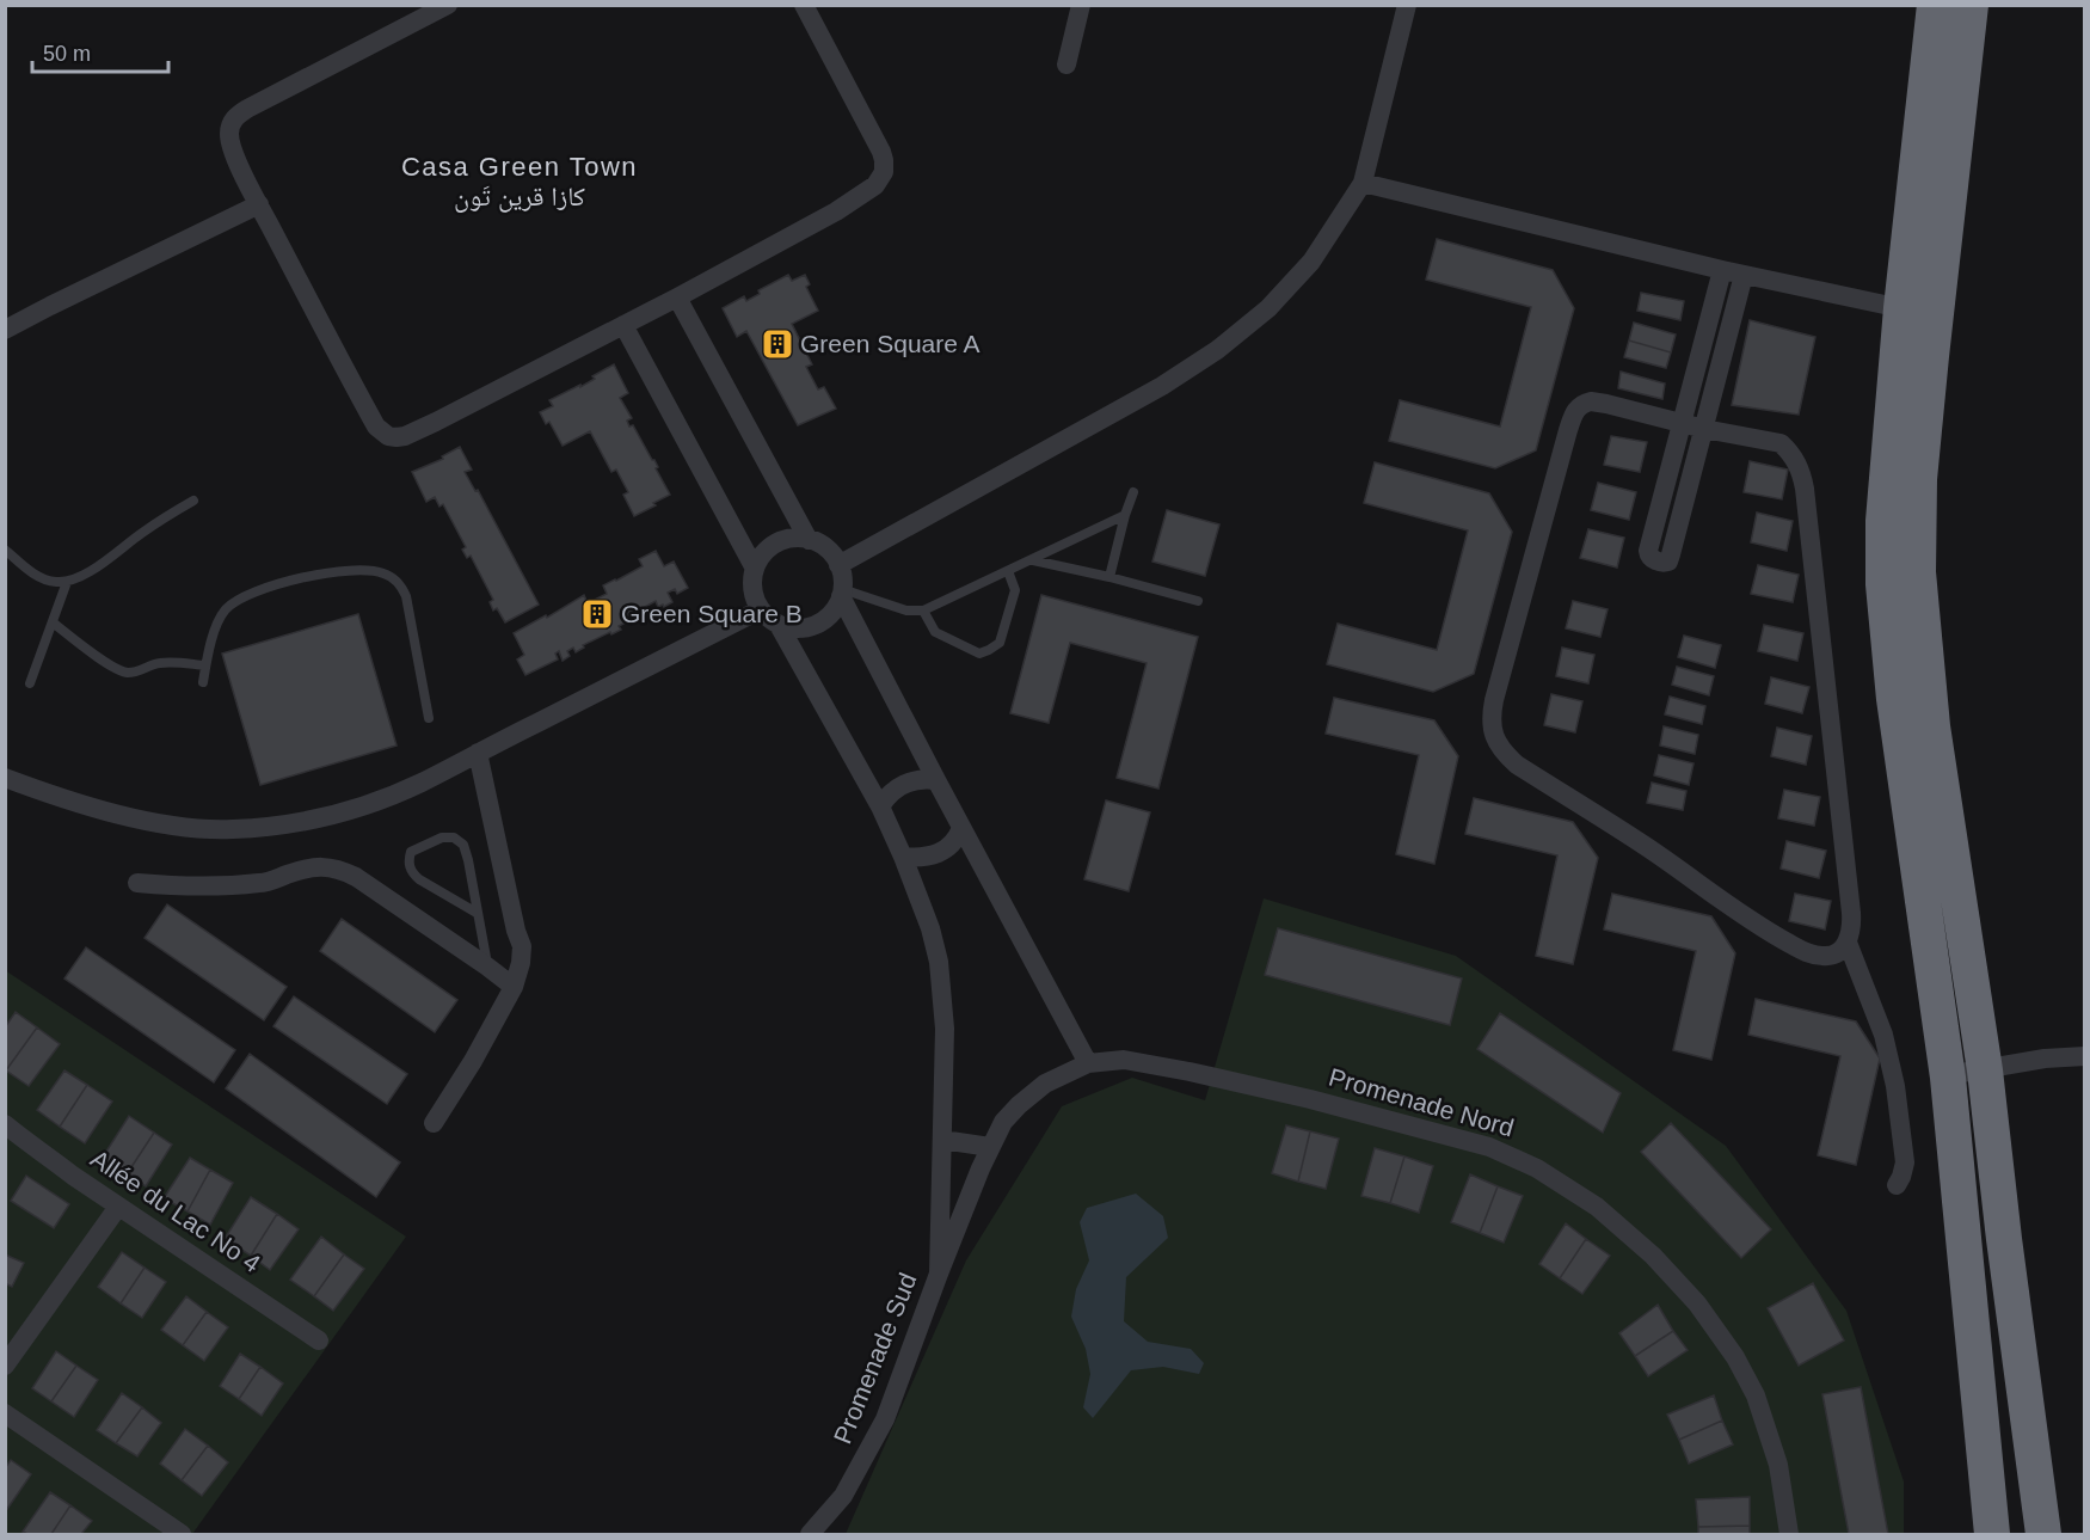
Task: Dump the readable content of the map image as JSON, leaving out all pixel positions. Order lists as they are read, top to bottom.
{
  "streets": {
    "street": ["Promenade Nord", "Allée du Lac No 4", "Promenade Sud"]
  },
  "crossings": [
    ["Promenade Nord", "Promenade Sud"]
  ],
  "districts": ["Casa Green Town كازا قرين تَون"],
  "places": {
    "building": ["Green Square A", "Green Square B"]
  },
  "scale_bar": "50 m"
}
